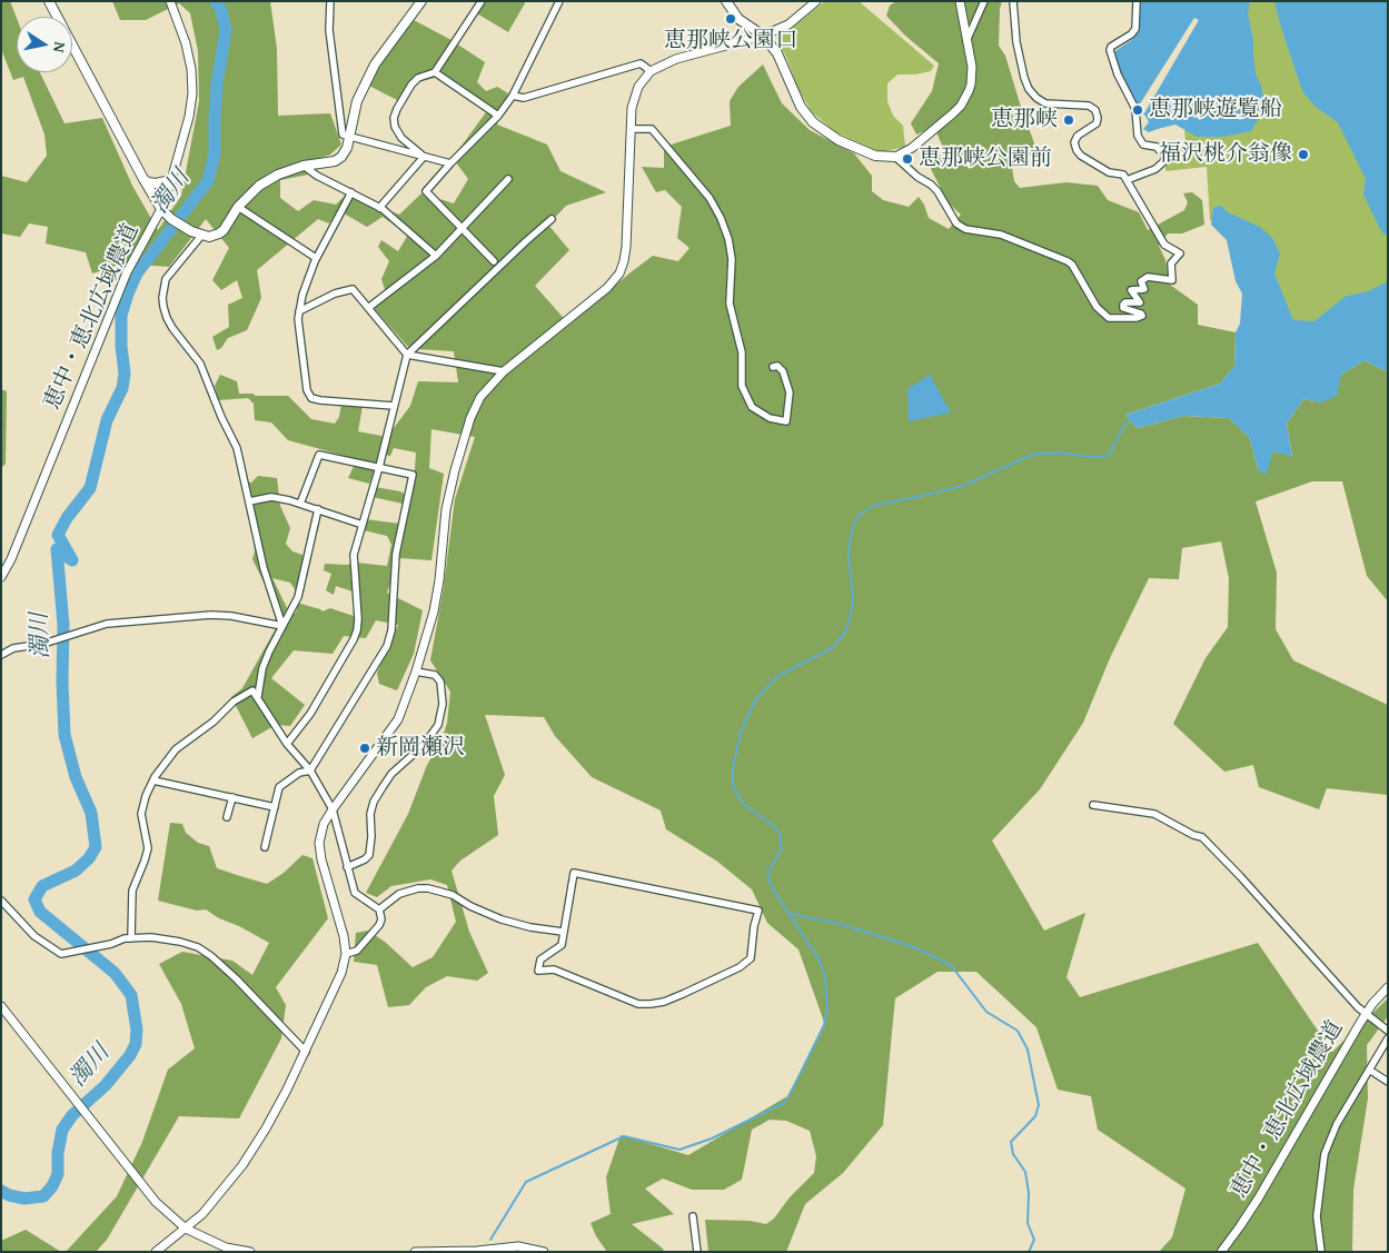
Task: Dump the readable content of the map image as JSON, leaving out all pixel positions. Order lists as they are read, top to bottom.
{
  "streets": {
    "street": ["恵中・恵北広域農道"]
  },
  "water": ["濁川"],
  "places": [
    "恵那峡公園口",
    "恵那峡遊覧船",
    "恵那峡",
    "福沢桃介翁像",
    "恵那峡公園前",
    "新岡瀬沢"
  ],
  "north": "right"
}
